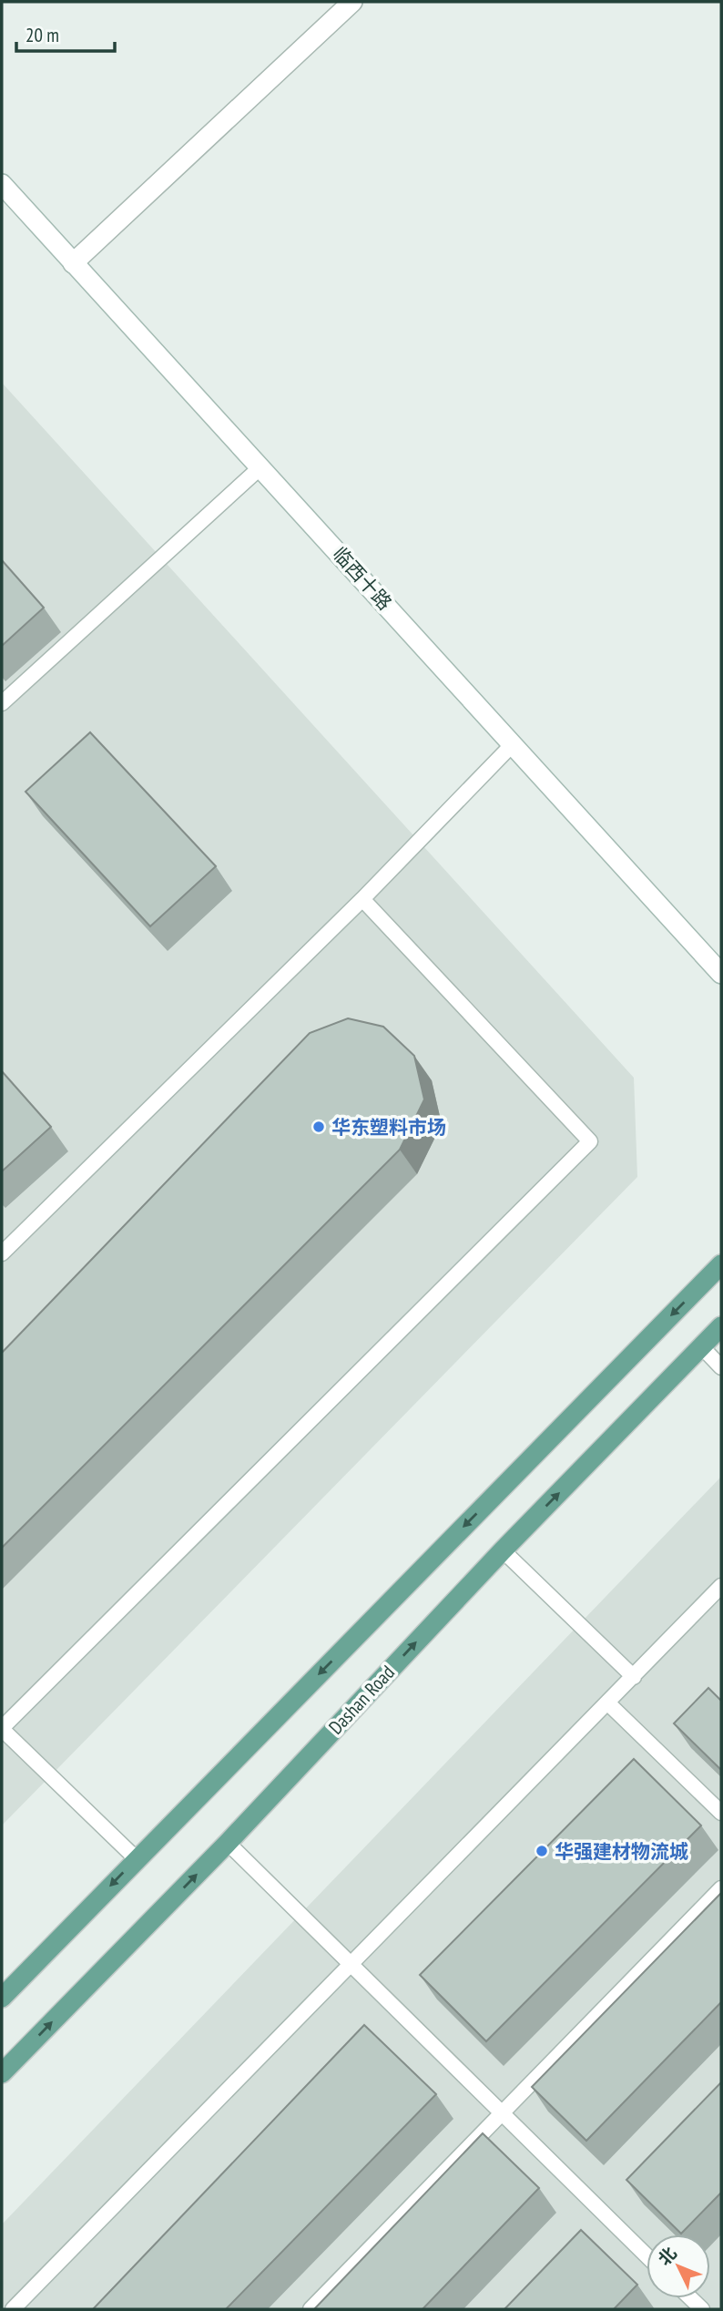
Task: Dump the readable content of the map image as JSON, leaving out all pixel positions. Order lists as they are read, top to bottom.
{
  "streets": {
    "main road": ["临西十路", "Dashan Road"]
  },
  "places": ["华东塑料市场", "华强建材物流城"],
  "scale_bar": "20 m",
  "north": "top left"
}
